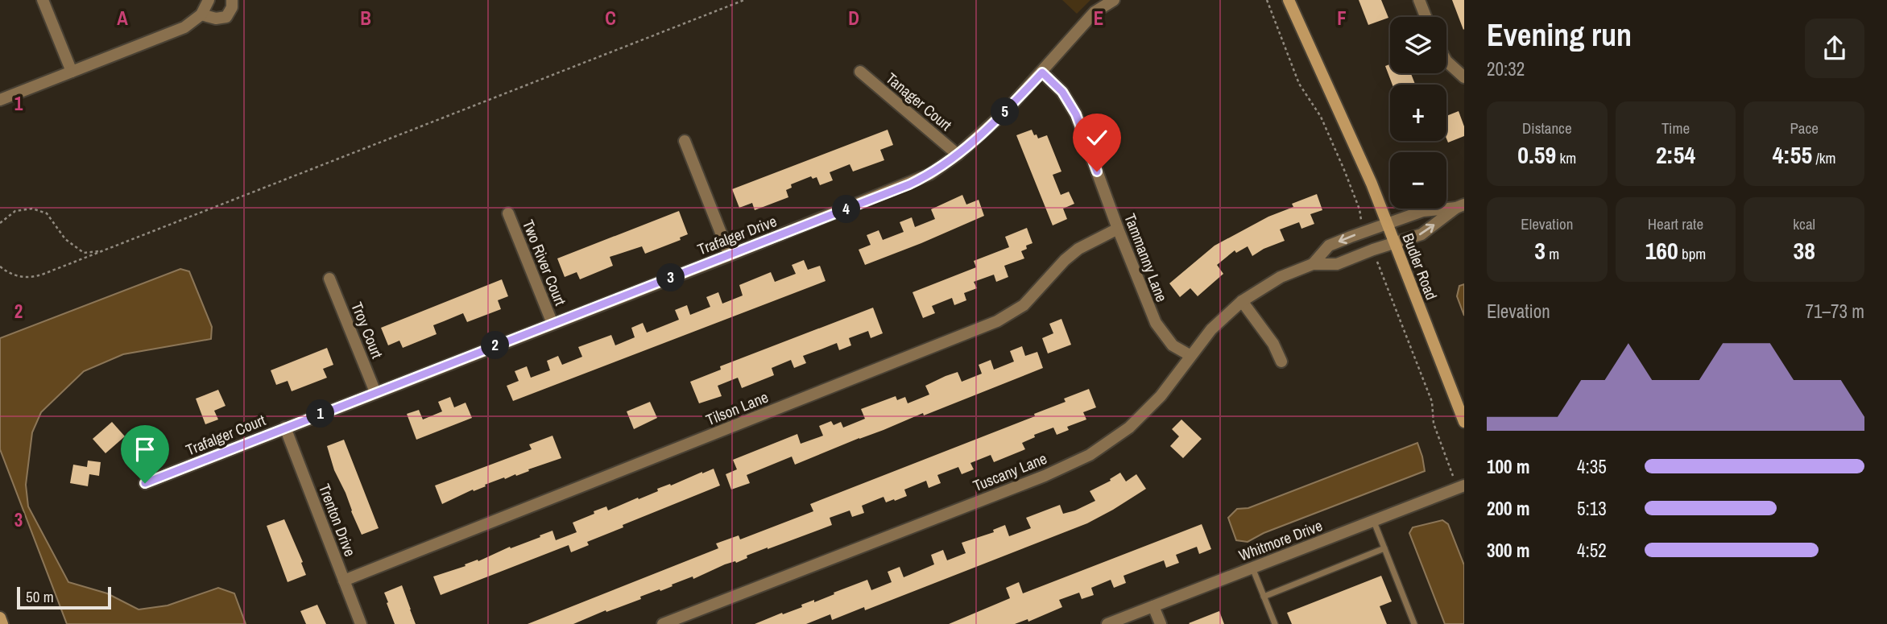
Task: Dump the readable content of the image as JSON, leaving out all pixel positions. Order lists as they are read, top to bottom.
{
  "streets": {
    "street": [
      "Tanager Court",
      "Trafalger Drive",
      "Tammanny Lane",
      "Two River Court",
      "Budler Road",
      "Troy Court",
      "Tilson Lane",
      "Trafalger Court",
      "Tuscany Lane",
      "Trenton Drive",
      "Whitmore Drive"
    ]
  },
  "crossings": [
    ["Tanager Court", "Trafalger Drive"],
    ["Trafalger Drive", "Tammanny Lane"],
    ["Trafalger Drive", "Two River Court"],
    ["Trafalger Drive", "Troy Court"],
    ["Trafalger Drive", "Trafalger Court"],
    ["Trafalger Drive", "Trenton Drive"],
    ["Tammanny Lane", "Tilson Lane"],
    ["Tammanny Lane", "Tuscany Lane"],
    ["Budler Road", "Tuscany Lane"],
    ["Tilson Lane", "Trenton Drive"],
    ["Trafalger Court", "Trenton Drive"]
  ],
  "scale_bar": "50 m",
  "page": {
    "heading": ["Evening run", "20:32"],
    "map_buttons": ["+", "−"],
    "stats": [
      ["Distance", "0.59 km"],
      ["Time", "2:54"],
      ["Pace", "4:55 /km"],
      ["Elevation", "3 m"],
      ["Heart rate", "160 bpm"],
      ["kcal", "38"]
    ],
    "pins": [
      "5",
      "4",
      "3",
      "2",
      "1"
    ],
    "chart": ["Elevation", "71–73 m"],
    "list": [
      {
        "name": "100 m",
        "note": "4:35"
      },
      {
        "name": "200 m",
        "note": "5:13"
      },
      {
        "name": "300 m",
        "note": "4:52"
      }
    ],
    "scale": "50 m"
  },
  "grid": {
    "columns": [
      "A",
      "B",
      "C",
      "D",
      "E",
      "F"
    ],
    "rows": ["1", "2", "3"]
  }
}
